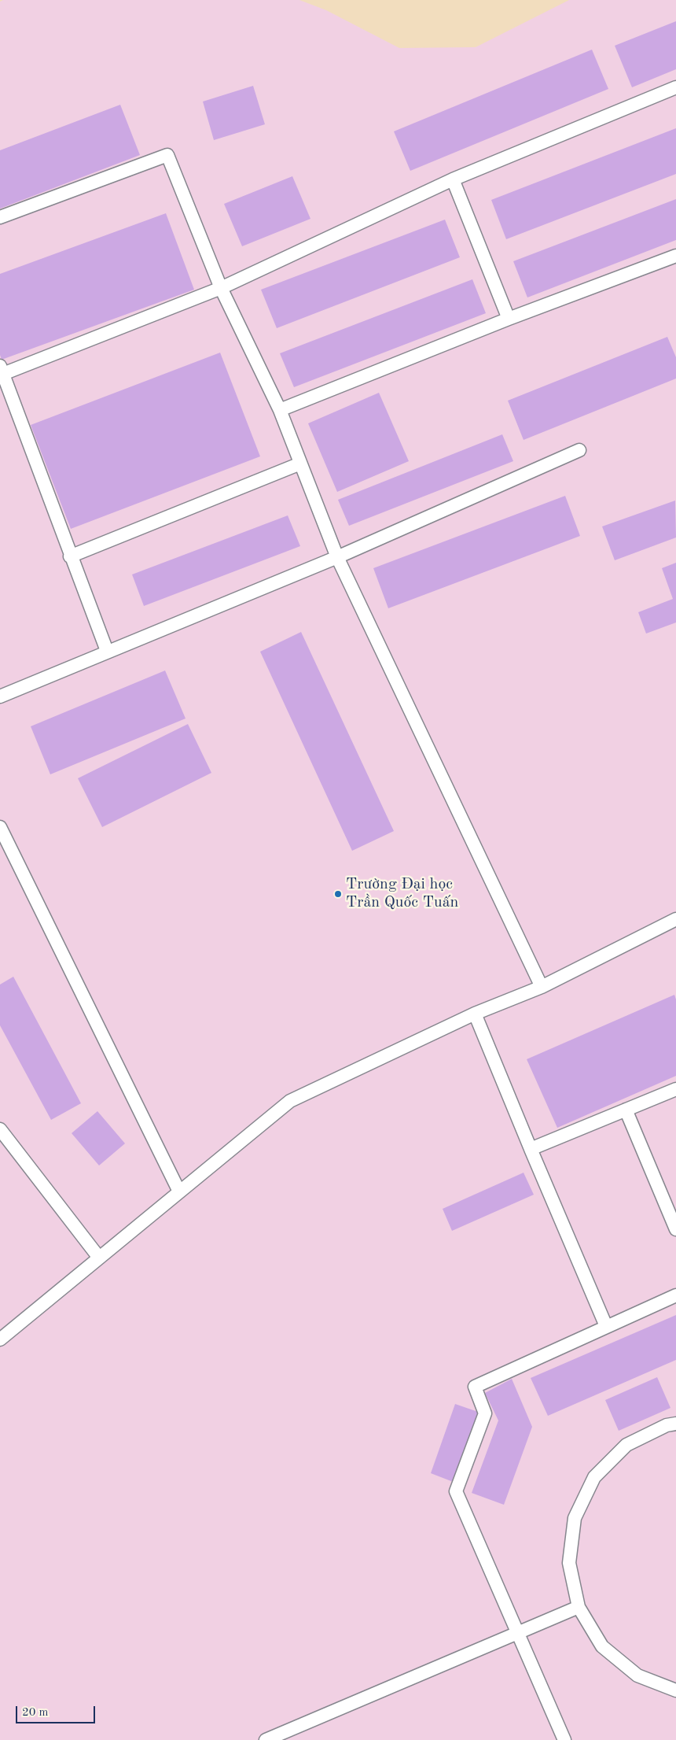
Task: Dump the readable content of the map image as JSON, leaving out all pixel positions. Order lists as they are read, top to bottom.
{
  "places": ["Trường Đại học Trần Quốc Tuấn"],
  "scale_bar": "20 m"
}
